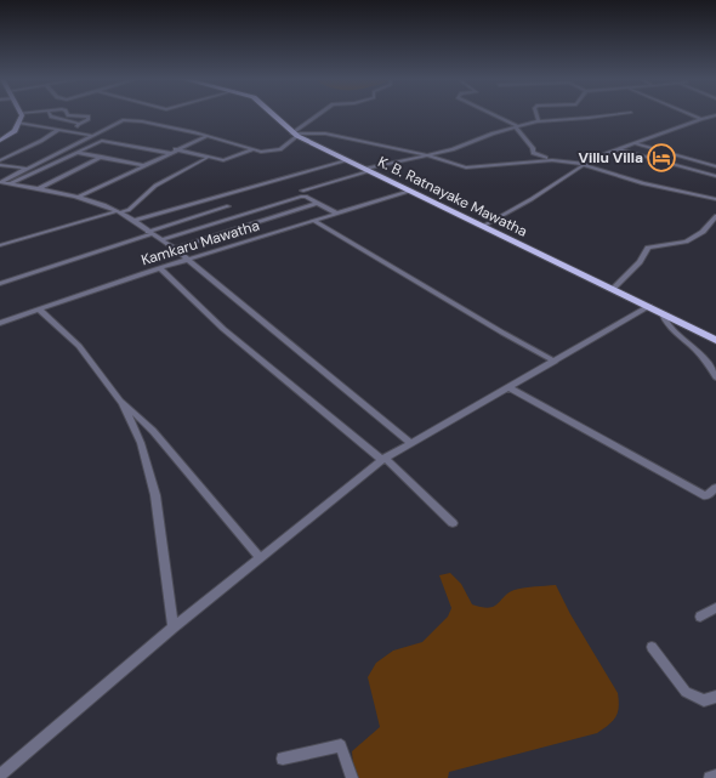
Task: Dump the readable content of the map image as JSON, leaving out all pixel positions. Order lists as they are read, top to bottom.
{
  "streets": {
    "highway": ["K. B. Ratnayake Mawatha"],
    "street": ["Kamkaru Mawatha"]
  },
  "crossings": [
    ["K. B. Ratnayake Mawatha", "Kamkaru Mawatha"]
  ],
  "places": {
    "hotel": ["Villu Villa"]
  }
}
